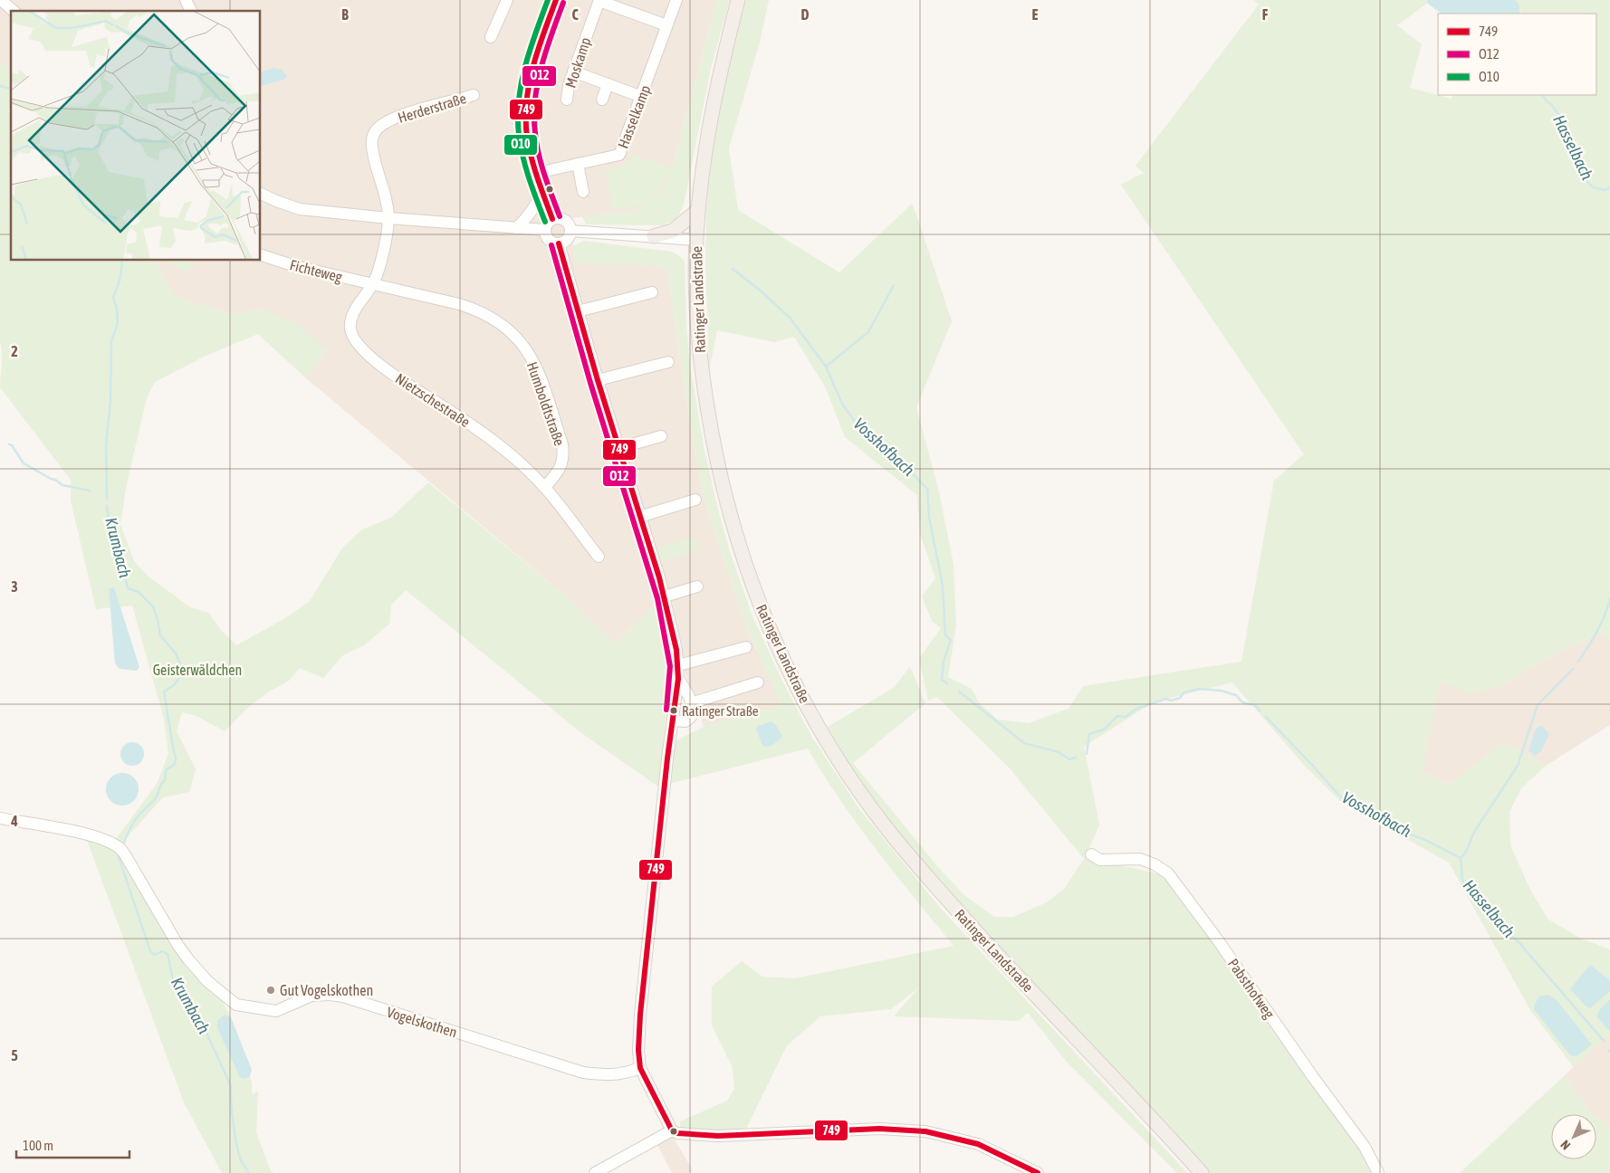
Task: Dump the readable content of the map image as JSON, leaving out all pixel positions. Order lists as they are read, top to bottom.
{
  "streets": {
    "main road": ["Ratinger Landstraße"],
    "street": [
      "Moskamp",
      "Herderstraße",
      "Hasselkamp",
      "Fichteweg",
      "Nietzschestraße",
      "Humboldtstraße",
      "Pabsthofweg",
      "Vogelskothen"
    ]
  },
  "crossings": [
    ["Herderstraße", "Nietzschestraße"],
    ["Fichteweg", "Nietzschestraße"],
    ["Fichteweg", "Humboldtstraße"],
    ["Nietzschestraße", "Humboldtstraße"]
  ],
  "water": ["Hasselbach", "Vosshofbach", "Krumbach"],
  "parks": ["Geisterwäldchen"],
  "places": ["Ratinger Straße", "Gut Vogelskothen"],
  "lines": ["transit line 749", "transit line O10", "transit line O12"],
  "legend": ["749", "O12", "O10"],
  "scale_bar": "100 m",
  "north": "bottom left",
  "grid": {
    "columns": [
      "B",
      "C",
      "D",
      "E",
      "F"
    ],
    "rows": [
      "2",
      "3",
      "4",
      "5"
    ]
  }
}
